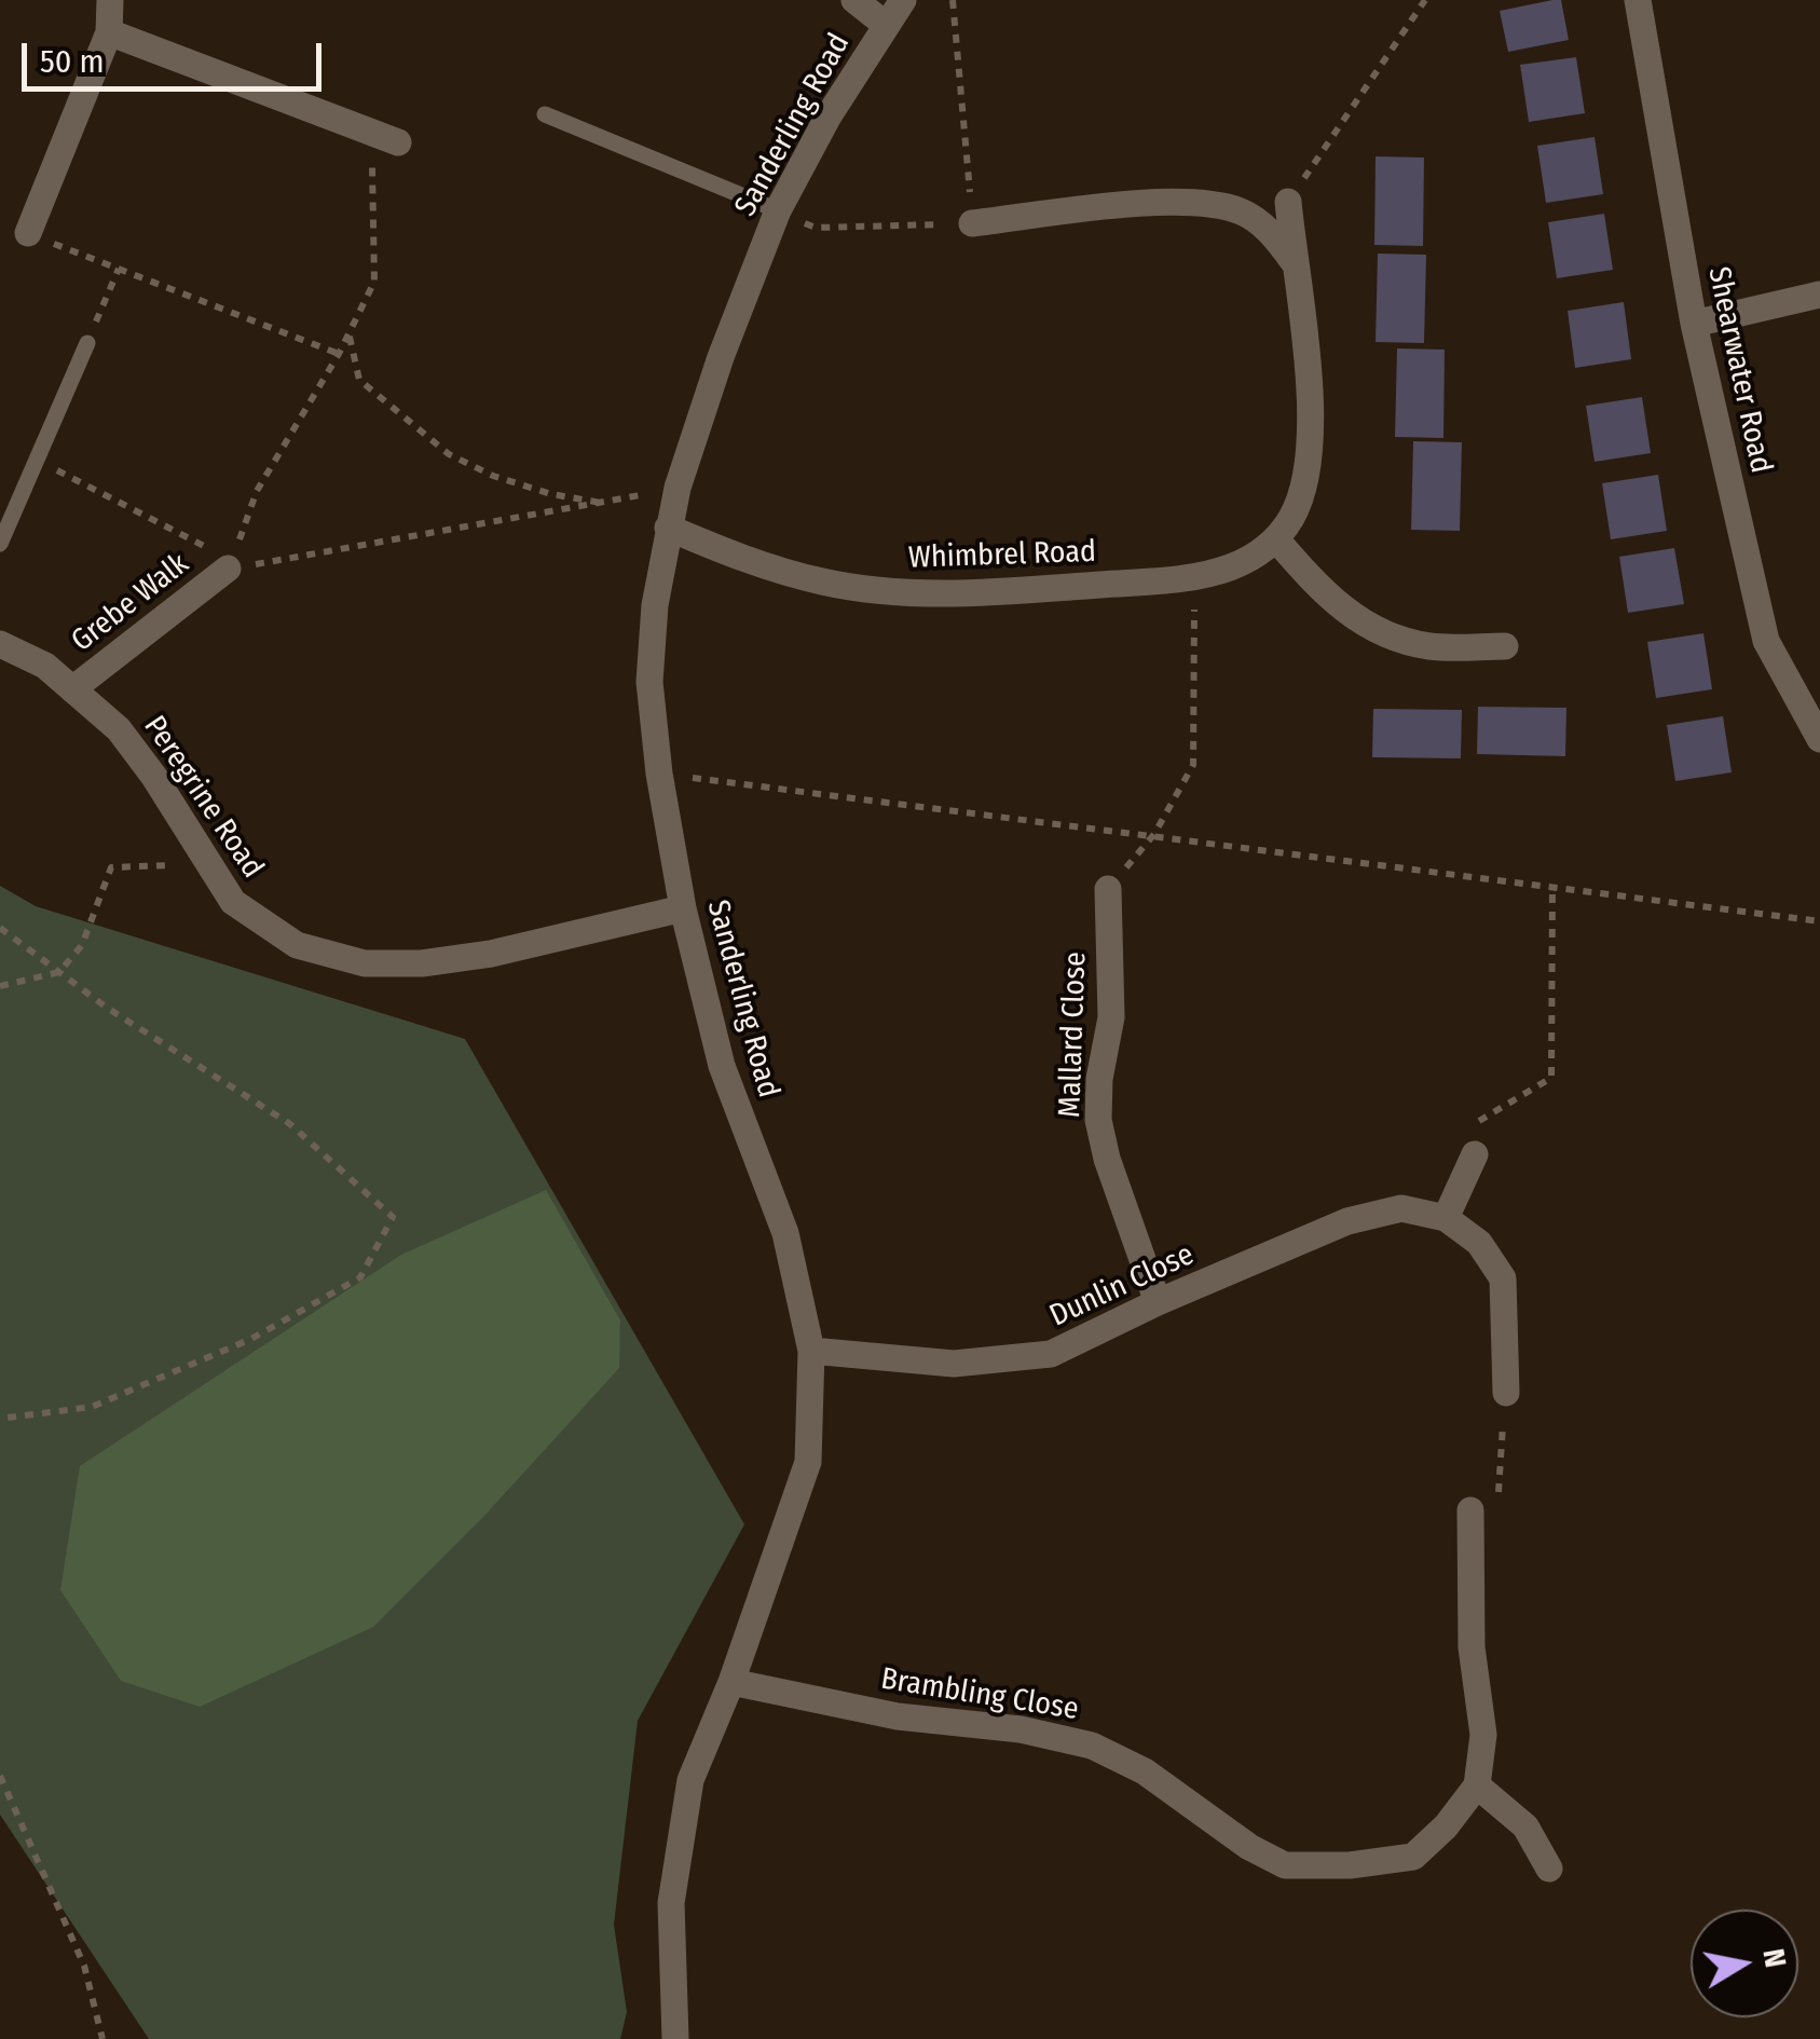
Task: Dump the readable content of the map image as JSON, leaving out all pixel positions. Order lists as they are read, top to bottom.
{
  "streets": {
    "street": [
      "Sanderling Road",
      "Shearwater Road",
      "Whimbrel Road",
      "Grebe Walk",
      "Peregrine Road",
      "Mallard Close",
      "Dunlin Close",
      "Brambling Close"
    ]
  },
  "crossings": [
    ["Sanderling Road", "Whimbrel Road"],
    ["Sanderling Road", "Peregrine Road"],
    ["Sanderling Road", "Dunlin Close"],
    ["Sanderling Road", "Brambling Close"],
    ["Grebe Walk", "Peregrine Road"],
    ["Mallard Close", "Dunlin Close"]
  ],
  "scale_bar": "50 m",
  "north": "right"
}
